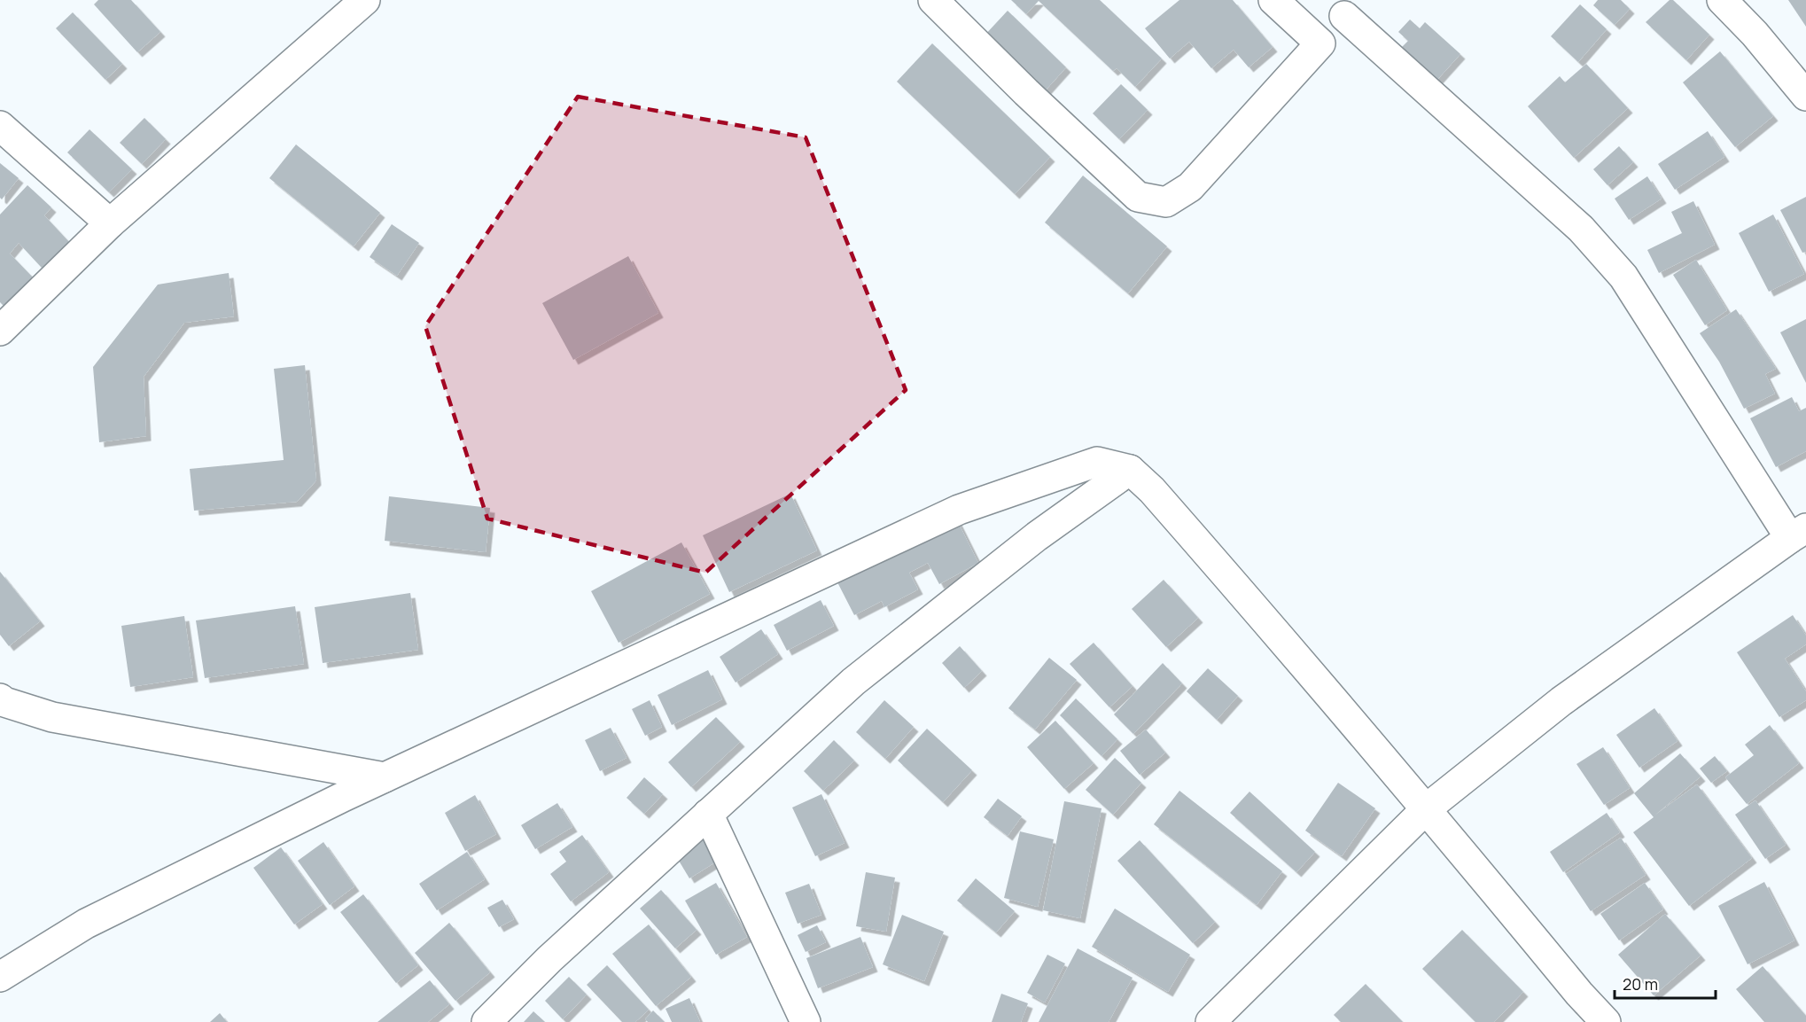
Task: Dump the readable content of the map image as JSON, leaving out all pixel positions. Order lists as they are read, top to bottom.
{
  "scale_bar": "20 m"
}
